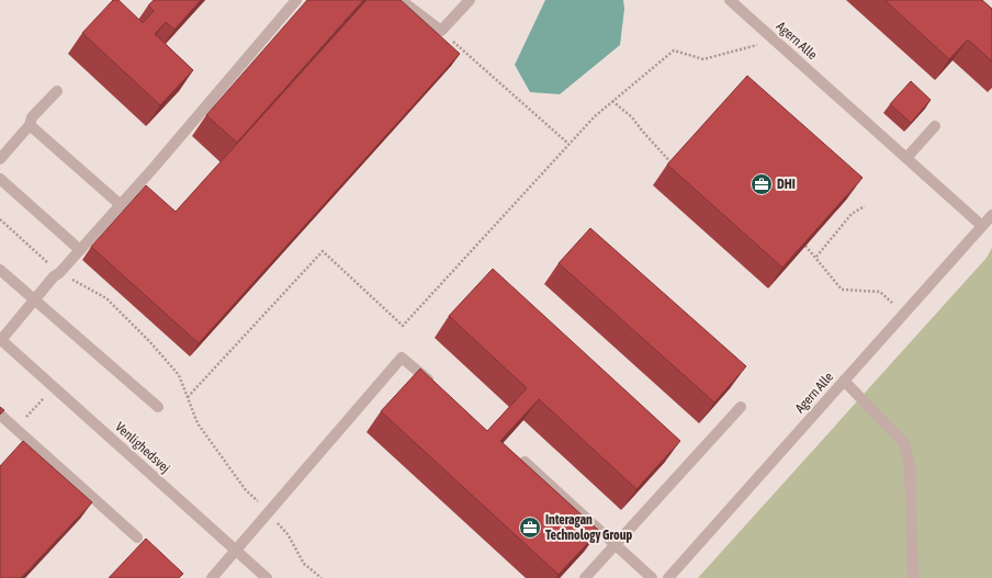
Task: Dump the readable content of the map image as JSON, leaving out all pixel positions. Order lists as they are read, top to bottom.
{
  "streets": {
    "street": ["Agern Alle", "Venlighedsvej"]
  },
  "places": {
    "office": ["DHI", "Interagan Technology Group"]
  }
}
